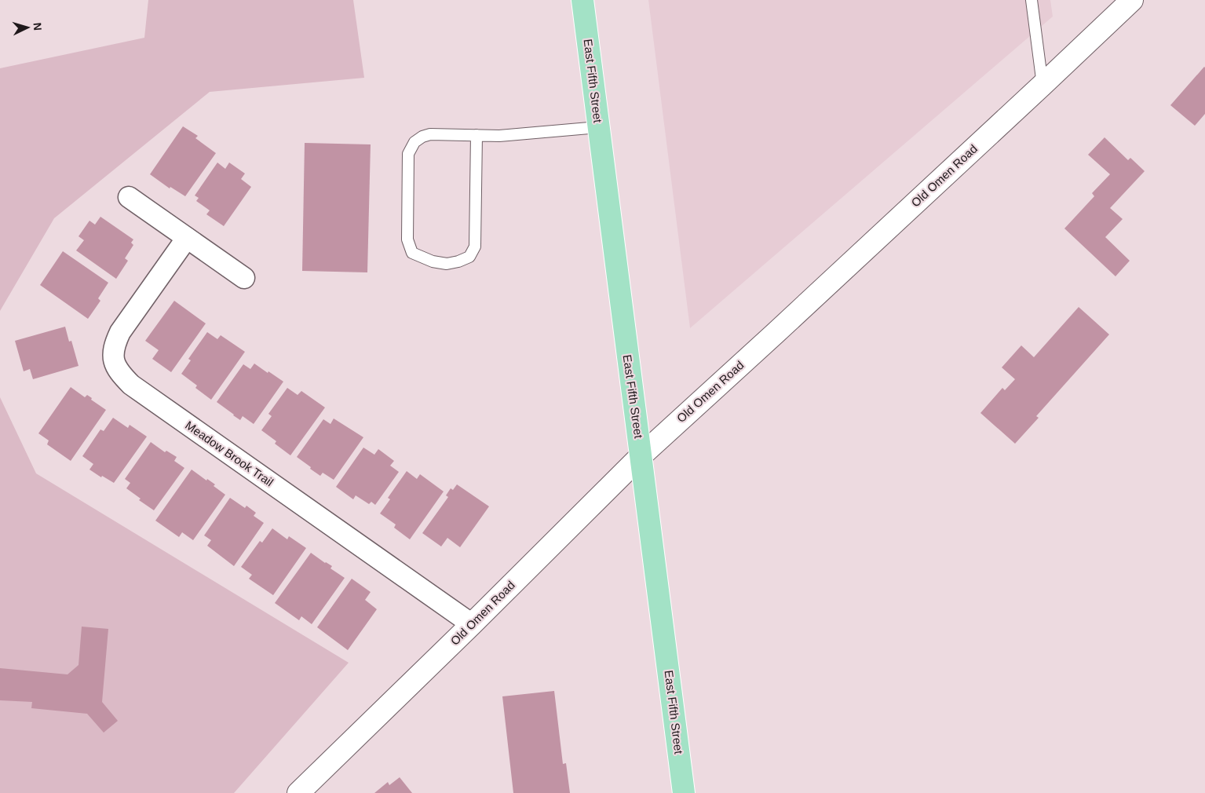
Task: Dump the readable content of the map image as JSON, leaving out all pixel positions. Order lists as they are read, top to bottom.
{
  "streets": {
    "main road": ["East Fifth Street"],
    "street": ["Old Omen Road", "Meadow Brook Trail"]
  },
  "crossings": [
    ["East Fifth Street", "Old Omen Road"],
    ["Old Omen Road", "Meadow Brook Trail"]
  ],
  "north": "right"
}
